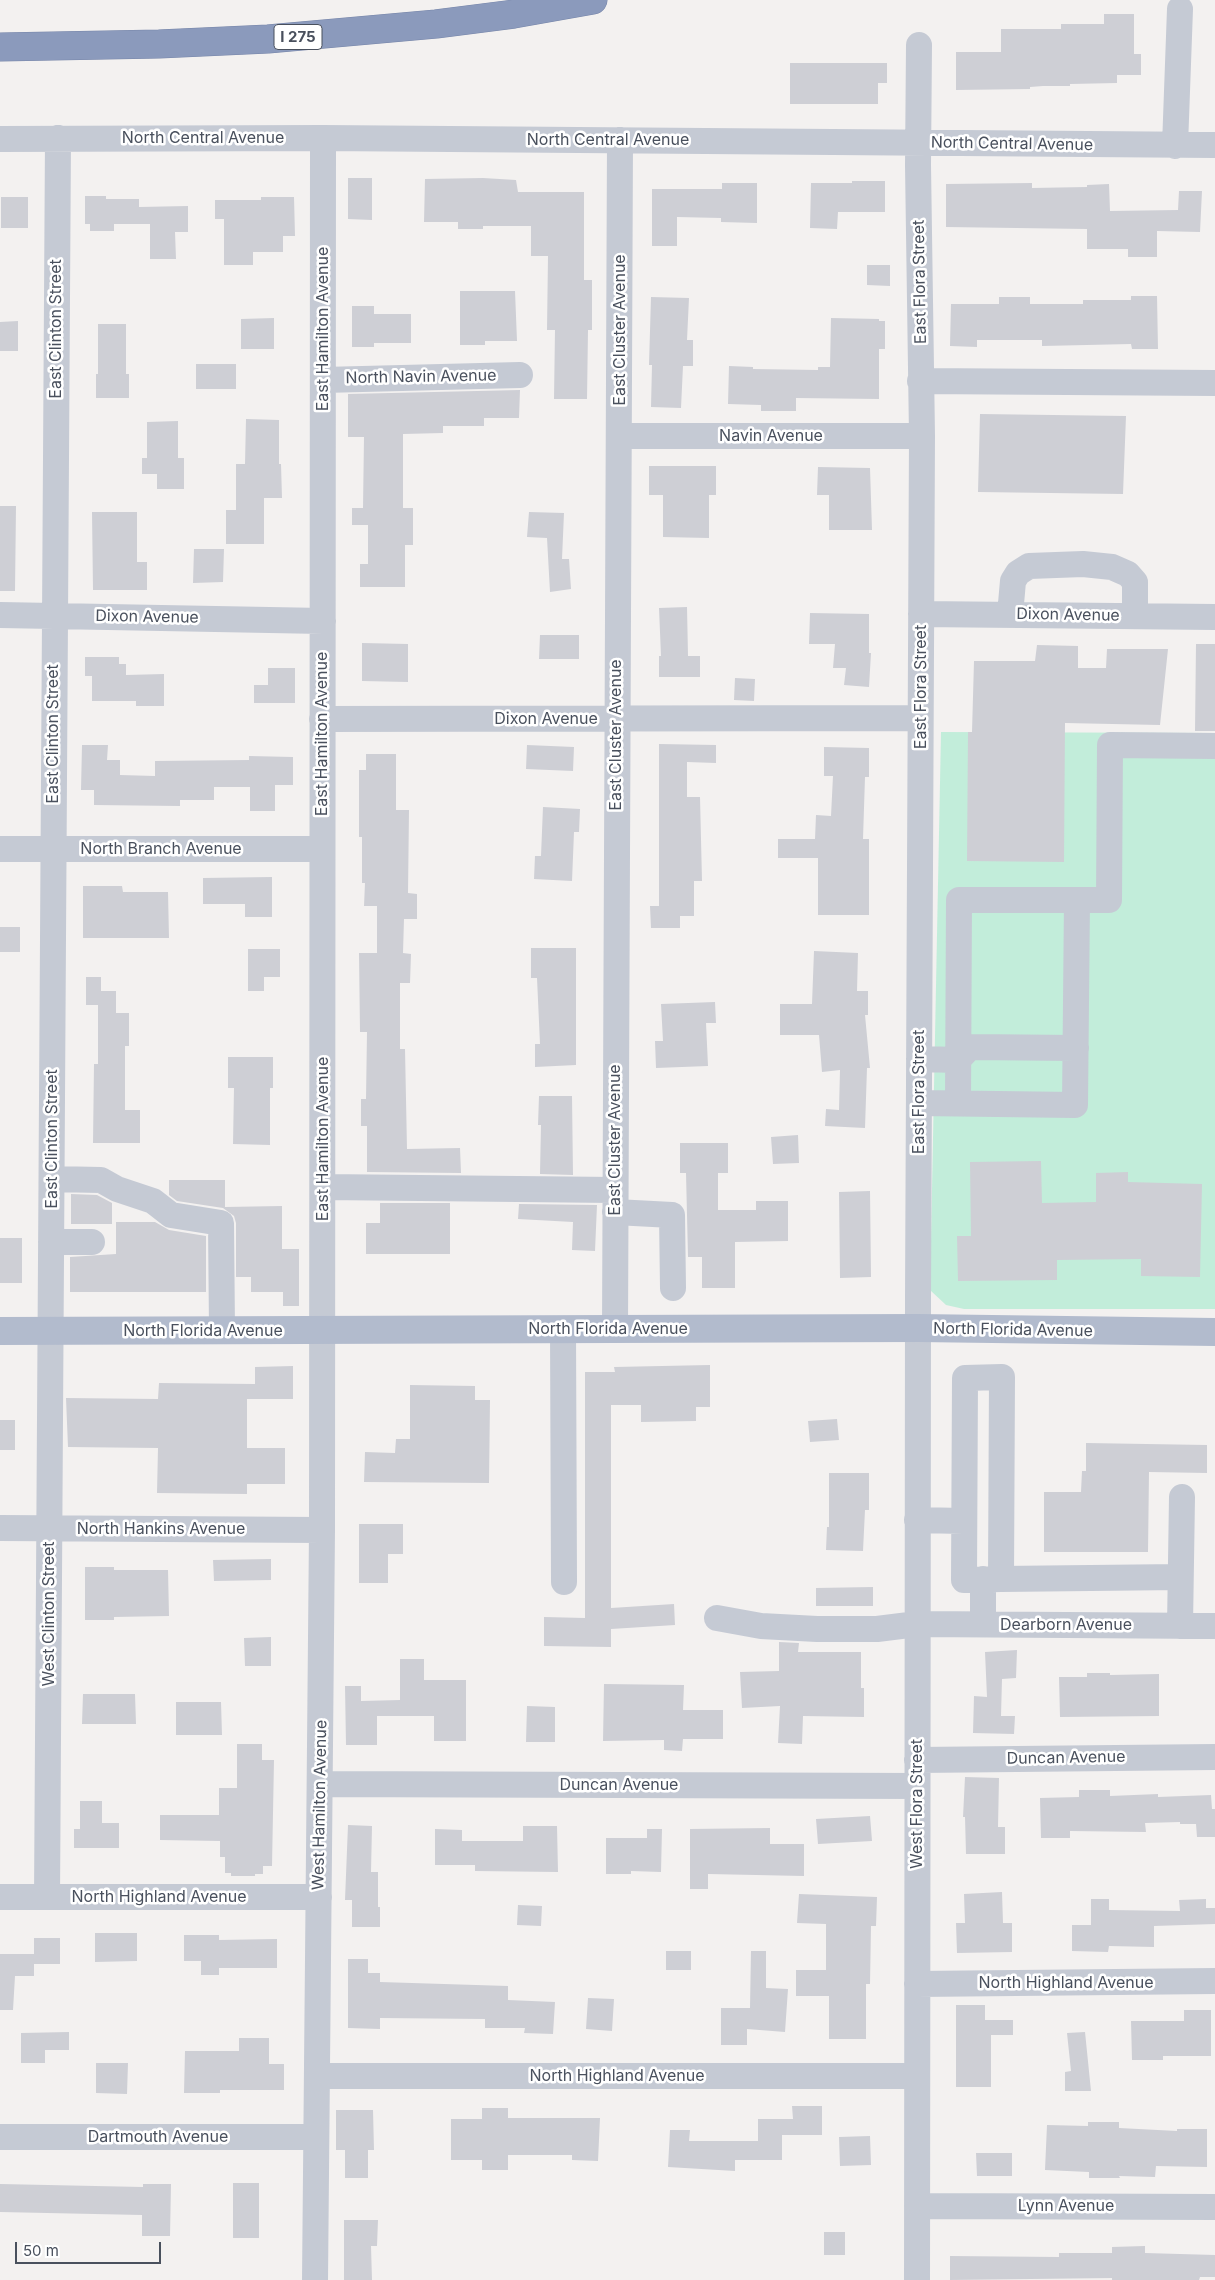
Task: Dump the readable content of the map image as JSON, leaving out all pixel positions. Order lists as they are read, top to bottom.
{
  "streets": {
    "highway": ["I 275"],
    "main road": ["North Florida Avenue"],
    "street": [
      "North Central Avenue",
      "East Flora Street",
      "East Clinton Street",
      "East Hamilton Avenue",
      "East Cluster Avenue",
      "North Navin Avenue",
      "Navin Avenue",
      "Dixon Avenue",
      "North Branch Avenue",
      "North Hankins Avenue",
      "West Clinton Street",
      "Dearborn Avenue",
      "Duncan Avenue",
      "West Flora Street",
      "West Hamilton Avenue",
      "North Highland Avenue",
      "Dartmouth Avenue",
      "Lynn Avenue"
    ]
  },
  "crossings": [
    ["North Central Avenue", "East Flora Street"],
    ["North Central Avenue", "East Clinton Street"],
    ["North Central Avenue", "East Hamilton Avenue"],
    ["North Central Avenue", "East Cluster Avenue"],
    ["East Flora Street", "Navin Avenue"],
    ["East Flora Street", "Dixon Avenue"],
    ["East Flora Street", "North Florida Avenue"],
    ["East Flora Street", "West Flora Street"],
    ["East Clinton Street", "Dixon Avenue"],
    ["East Clinton Street", "North Branch Avenue"],
    ["East Clinton Street", "North Florida Avenue"],
    ["East Clinton Street", "West Clinton Street"],
    ["East Hamilton Avenue", "North Navin Avenue"],
    ["East Hamilton Avenue", "Dixon Avenue"],
    ["East Hamilton Avenue", "North Branch Avenue"],
    ["East Hamilton Avenue", "North Florida Avenue"],
    ["East Hamilton Avenue", "West Hamilton Avenue"],
    ["East Cluster Avenue", "Navin Avenue"],
    ["East Cluster Avenue", "Dixon Avenue"],
    ["East Cluster Avenue", "North Florida Avenue"],
    ["North Florida Avenue", "West Clinton Street"],
    ["North Florida Avenue", "West Flora Street"],
    ["North Florida Avenue", "West Hamilton Avenue"],
    ["North Hankins Avenue", "West Clinton Street"],
    ["North Hankins Avenue", "West Hamilton Avenue"],
    ["West Clinton Street", "North Highland Avenue"],
    ["Dearborn Avenue", "West Flora Street"],
    ["Duncan Avenue", "West Flora Street"],
    ["Duncan Avenue", "West Hamilton Avenue"],
    ["West Flora Street", "North Highland Avenue"],
    ["West Flora Street", "Lynn Avenue"],
    ["West Hamilton Avenue", "North Highland Avenue"],
    ["West Hamilton Avenue", "Dartmouth Avenue"]
  ],
  "scale_bar": "50 m"
}
